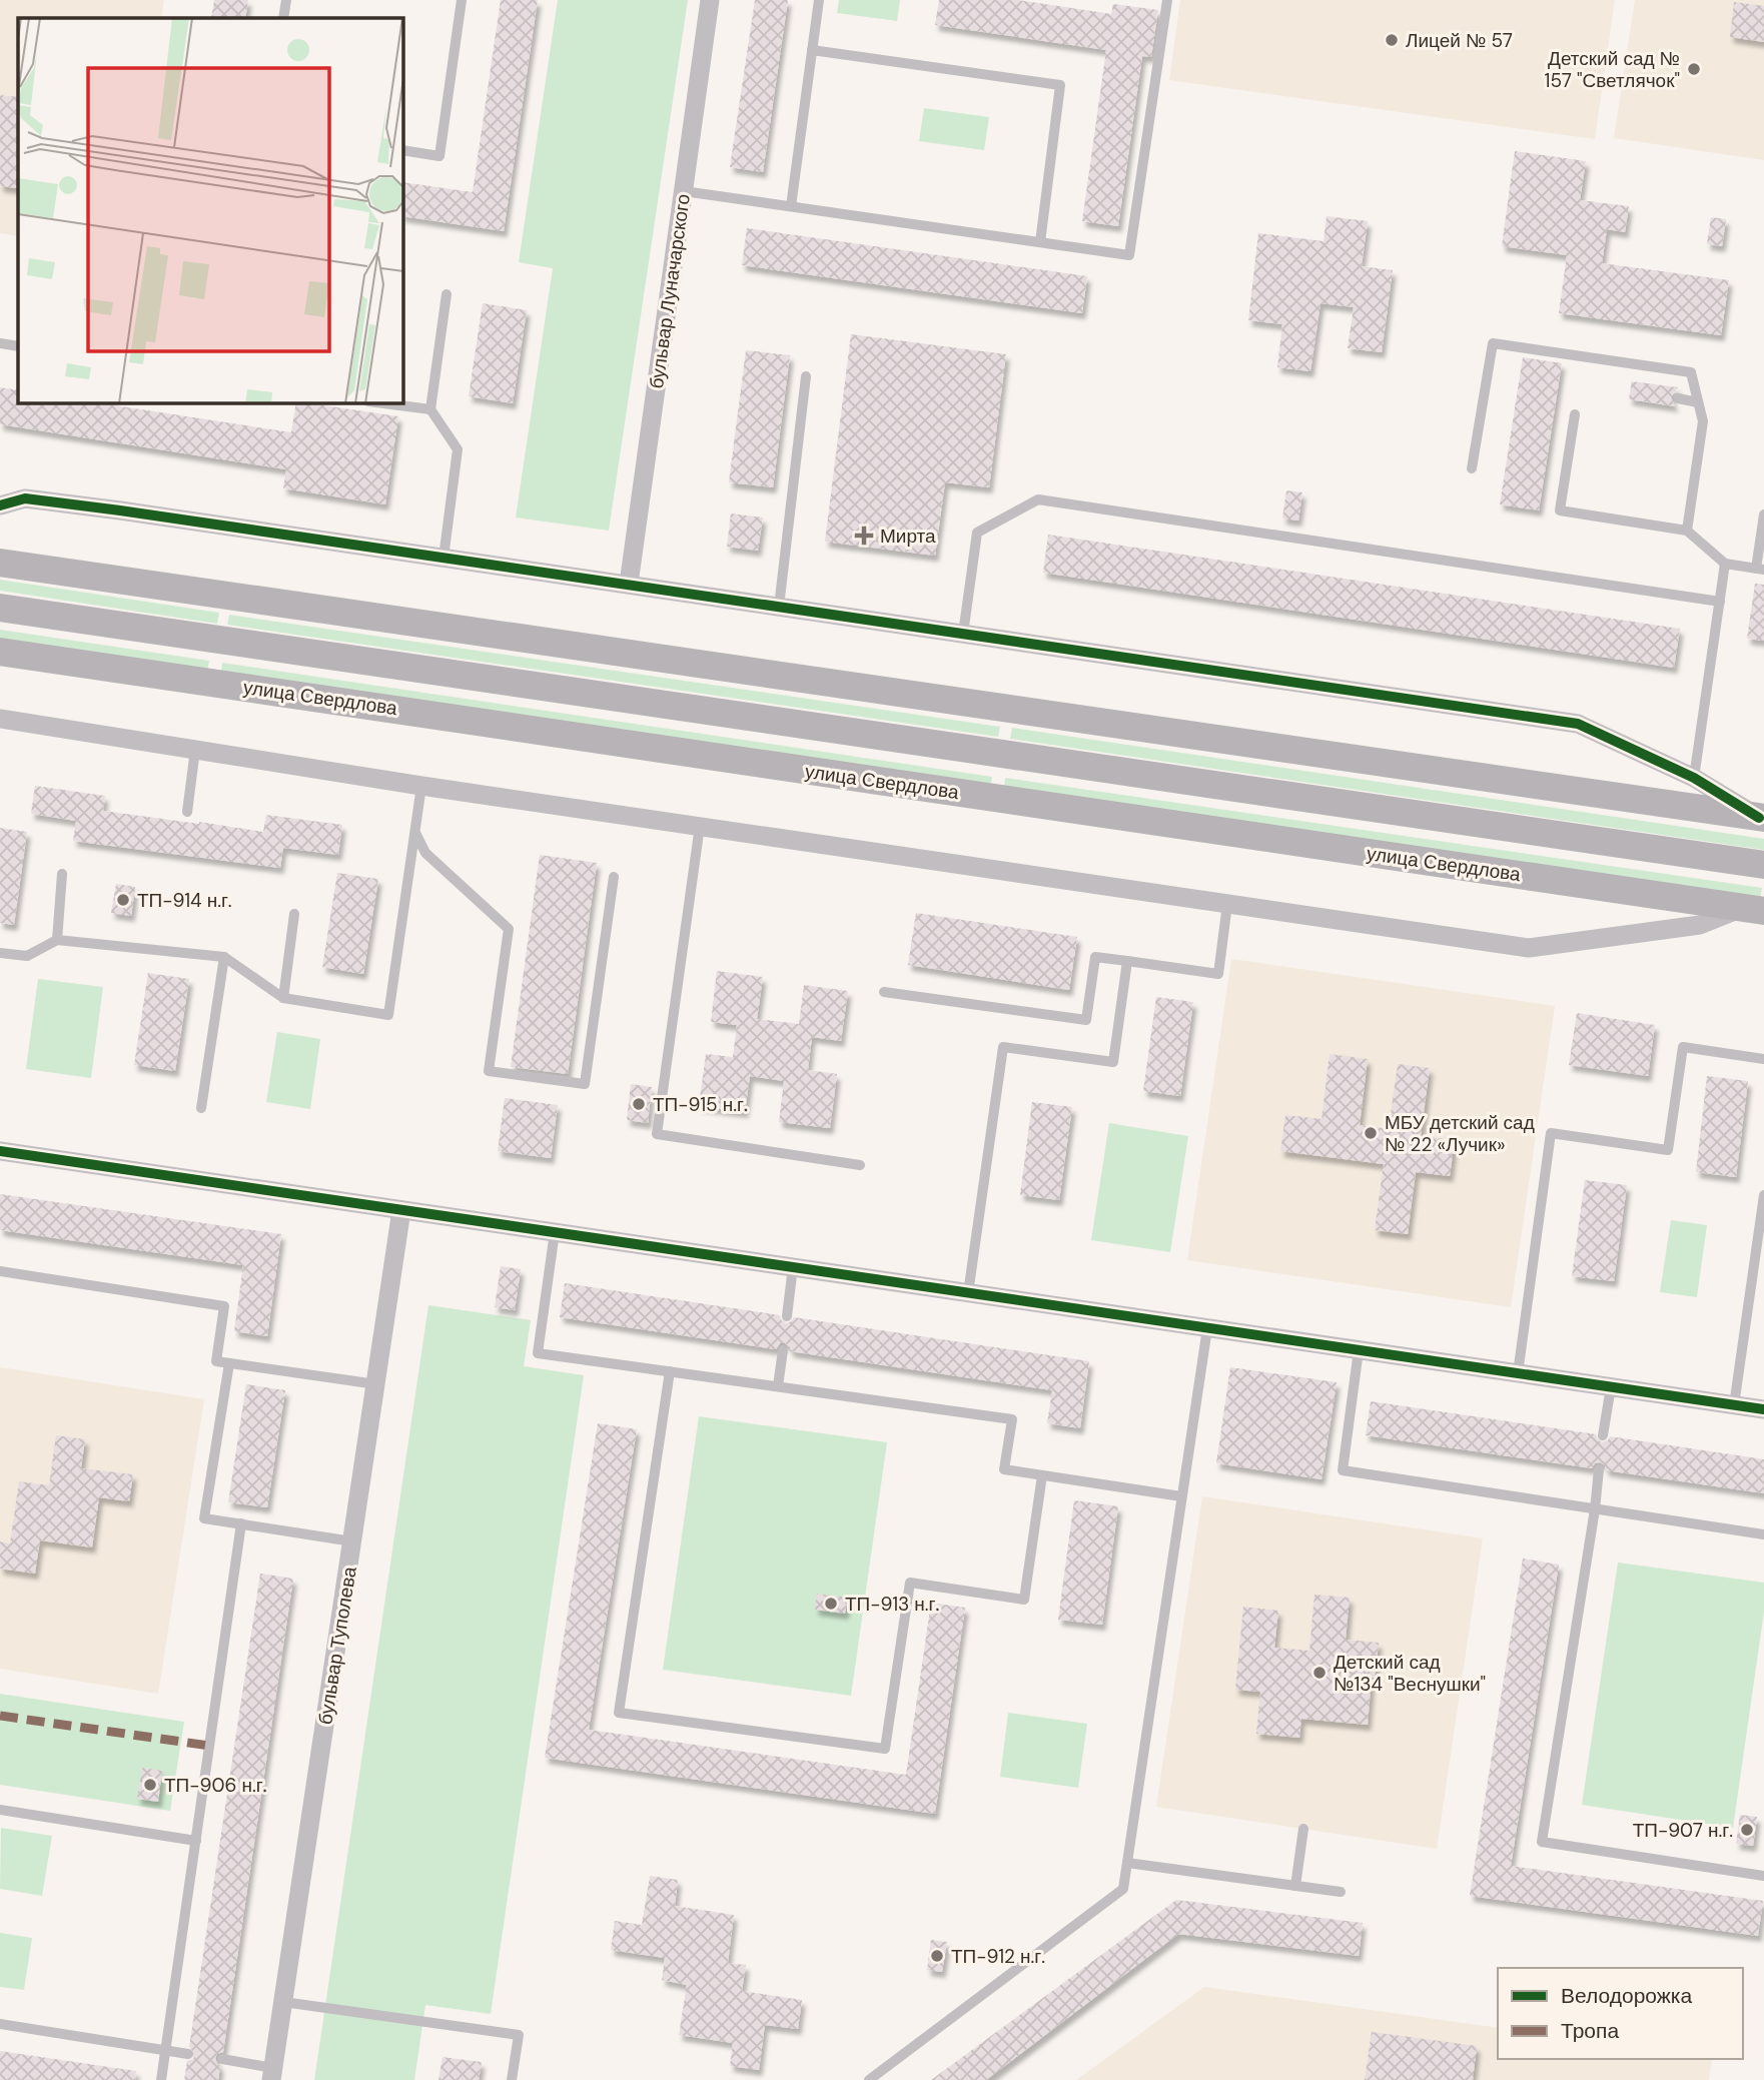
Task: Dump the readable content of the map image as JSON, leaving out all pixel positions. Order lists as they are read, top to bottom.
{
  "streets": {
    "main road": ["улица Свердлова"],
    "street": ["бульвар Луначарского", "бульвар Туполева"]
  },
  "places": {
    "other": [
      "Лицей № 57",
      "Детский сад № 157 \"Светлячок\"",
      "ТП-914 н.г.",
      "ТП-915 н.г.",
      "МБУ детский сад № 22 «Лучик»",
      "ТП-913 н.г.",
      "Детский сад №134 \"Веснушки\"",
      "ТП-906 н.г.",
      "ТП-907 н.г.",
      "ТП-912 н.г."
    ],
    "health": ["Мирта"]
  },
  "legend": ["Велодорожка", "Тропа"]
}
